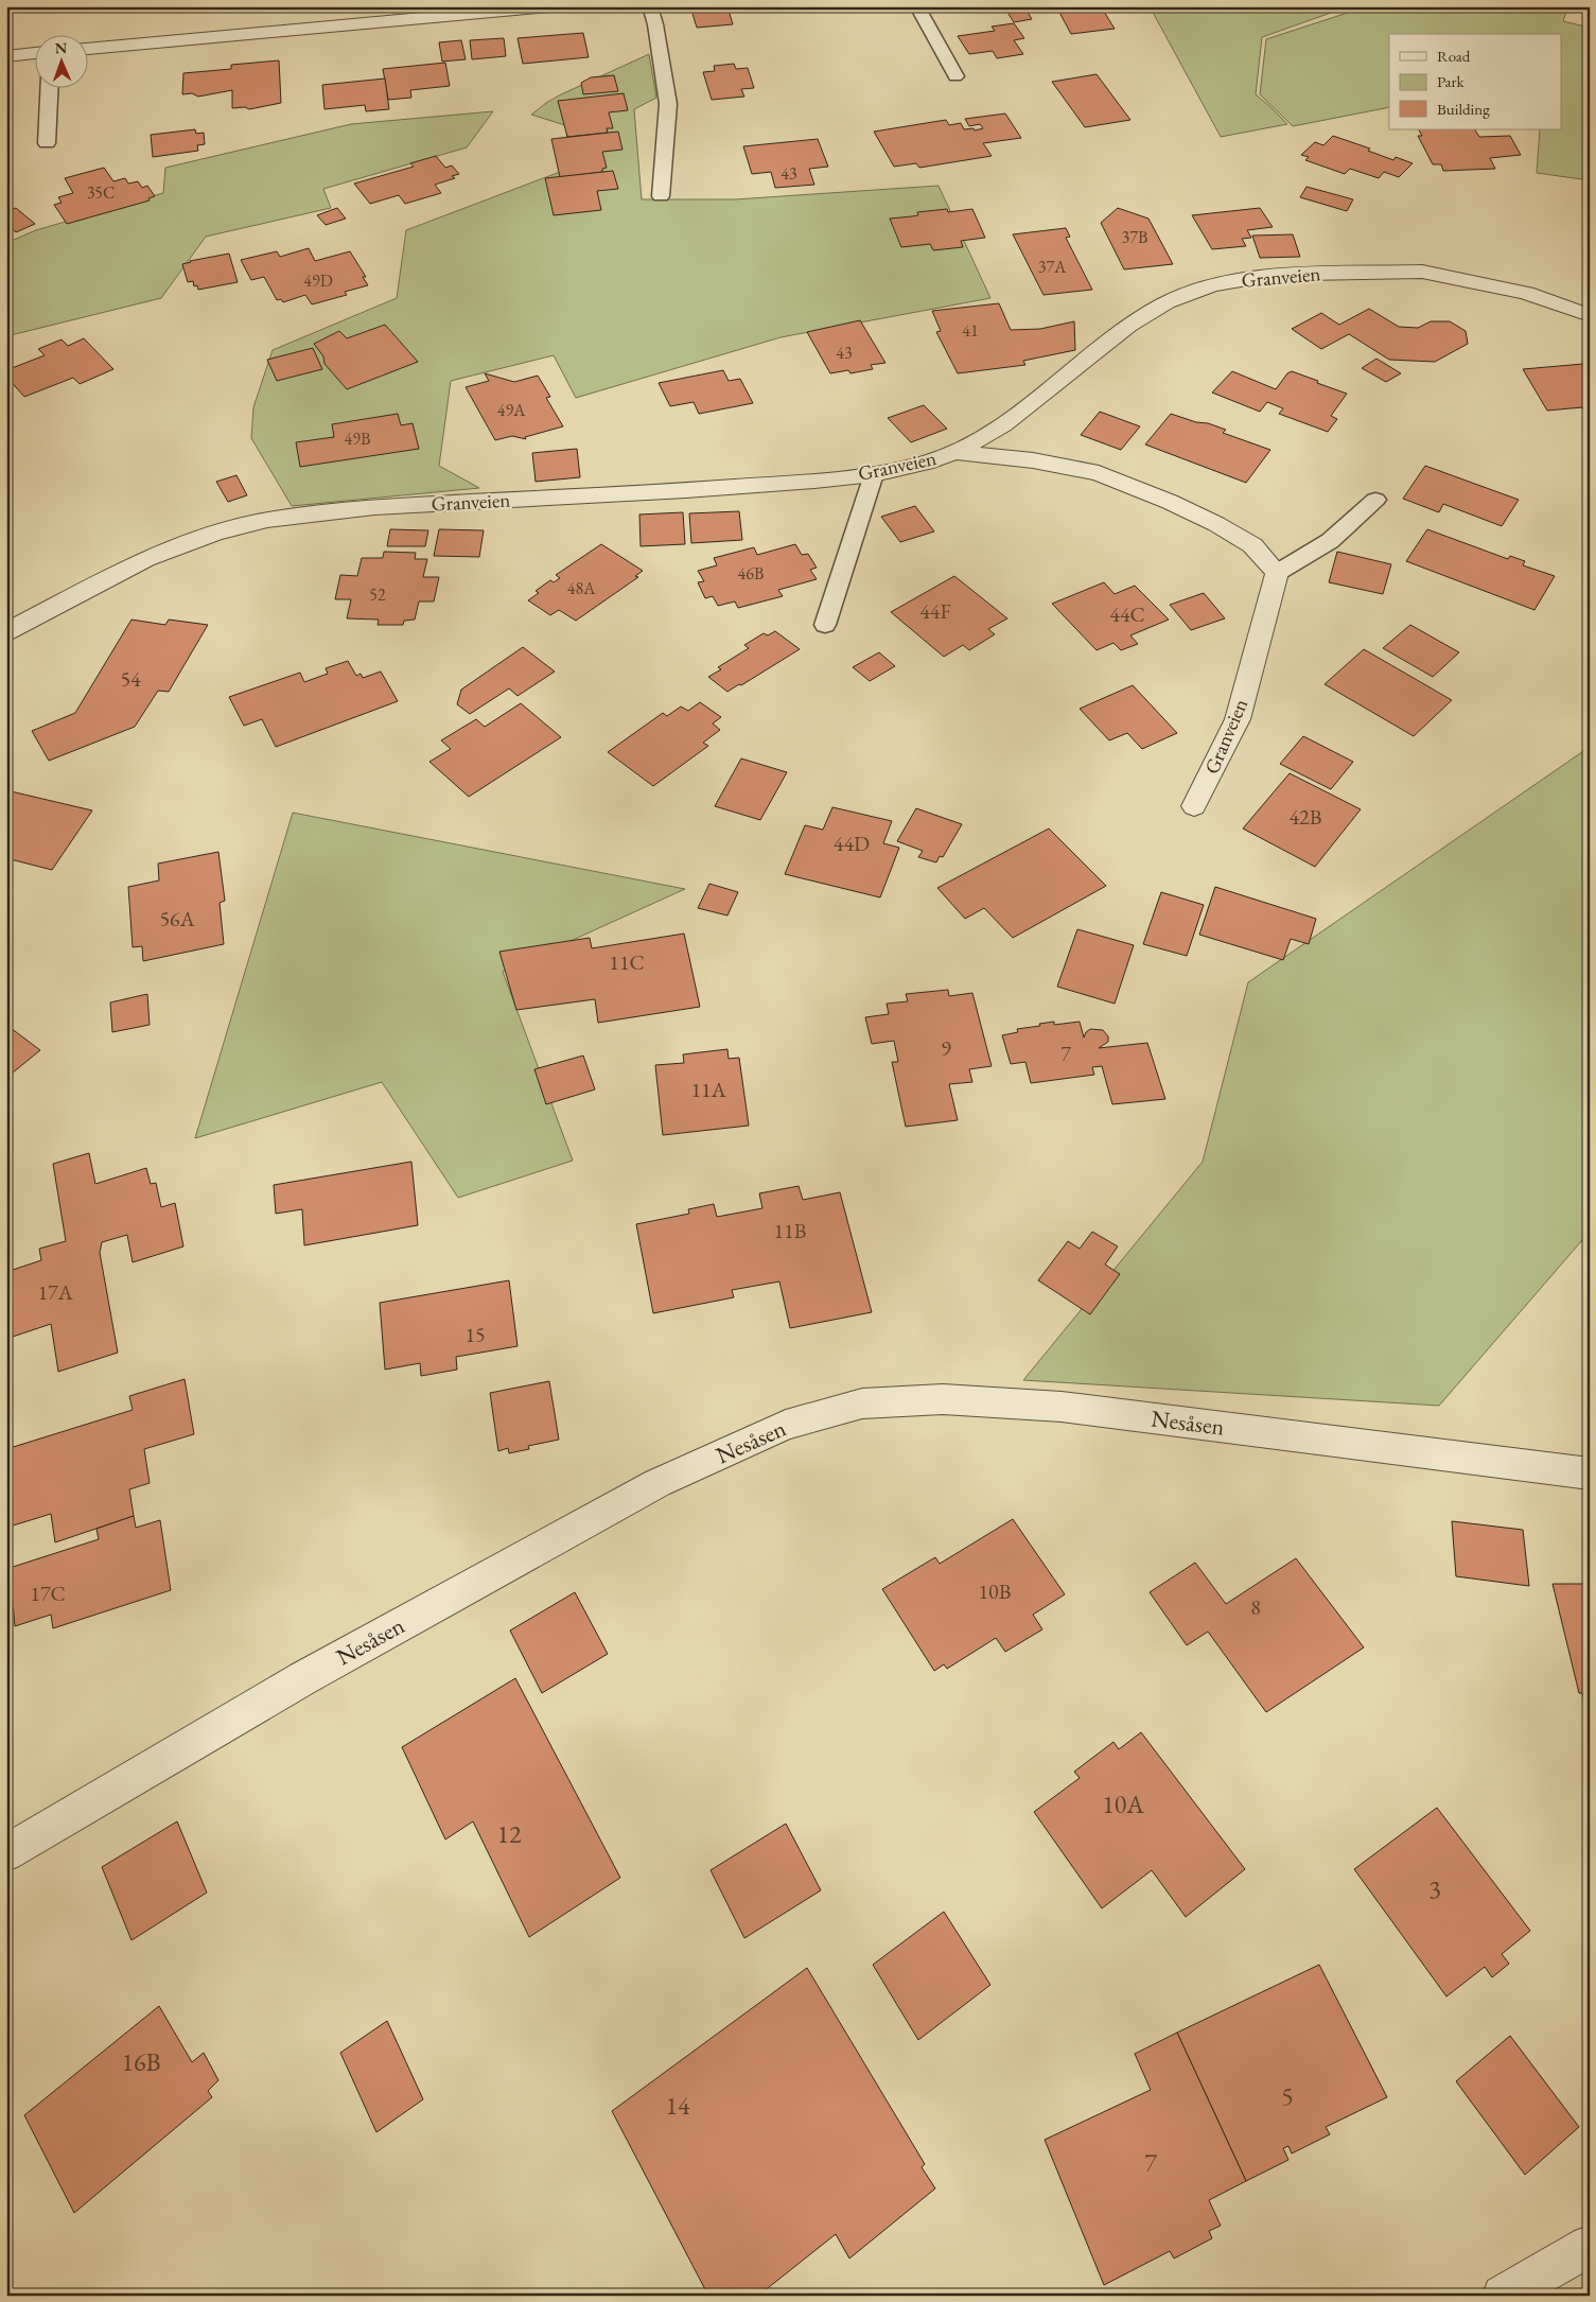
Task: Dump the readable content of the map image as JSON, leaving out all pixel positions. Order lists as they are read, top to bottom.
{
  "streets": {
    "street": ["Granveien", "Nesåsen"]
  },
  "house_numbers": [
    "43",
    "35C",
    "37B",
    "37A",
    "49D",
    "41",
    "43",
    "49A",
    "49B",
    "46B",
    "48A",
    "52",
    "44F",
    "44C",
    "54",
    "42B",
    "44D",
    "56A",
    "11C",
    "9",
    "7",
    "11A",
    "11B",
    "17A",
    "15",
    "10B",
    "17C",
    "8",
    "10A",
    "12",
    "3",
    "16B",
    "5",
    "14",
    "7"
  ],
  "legend": ["Road", "Park", "Building"],
  "north": "top"
}
